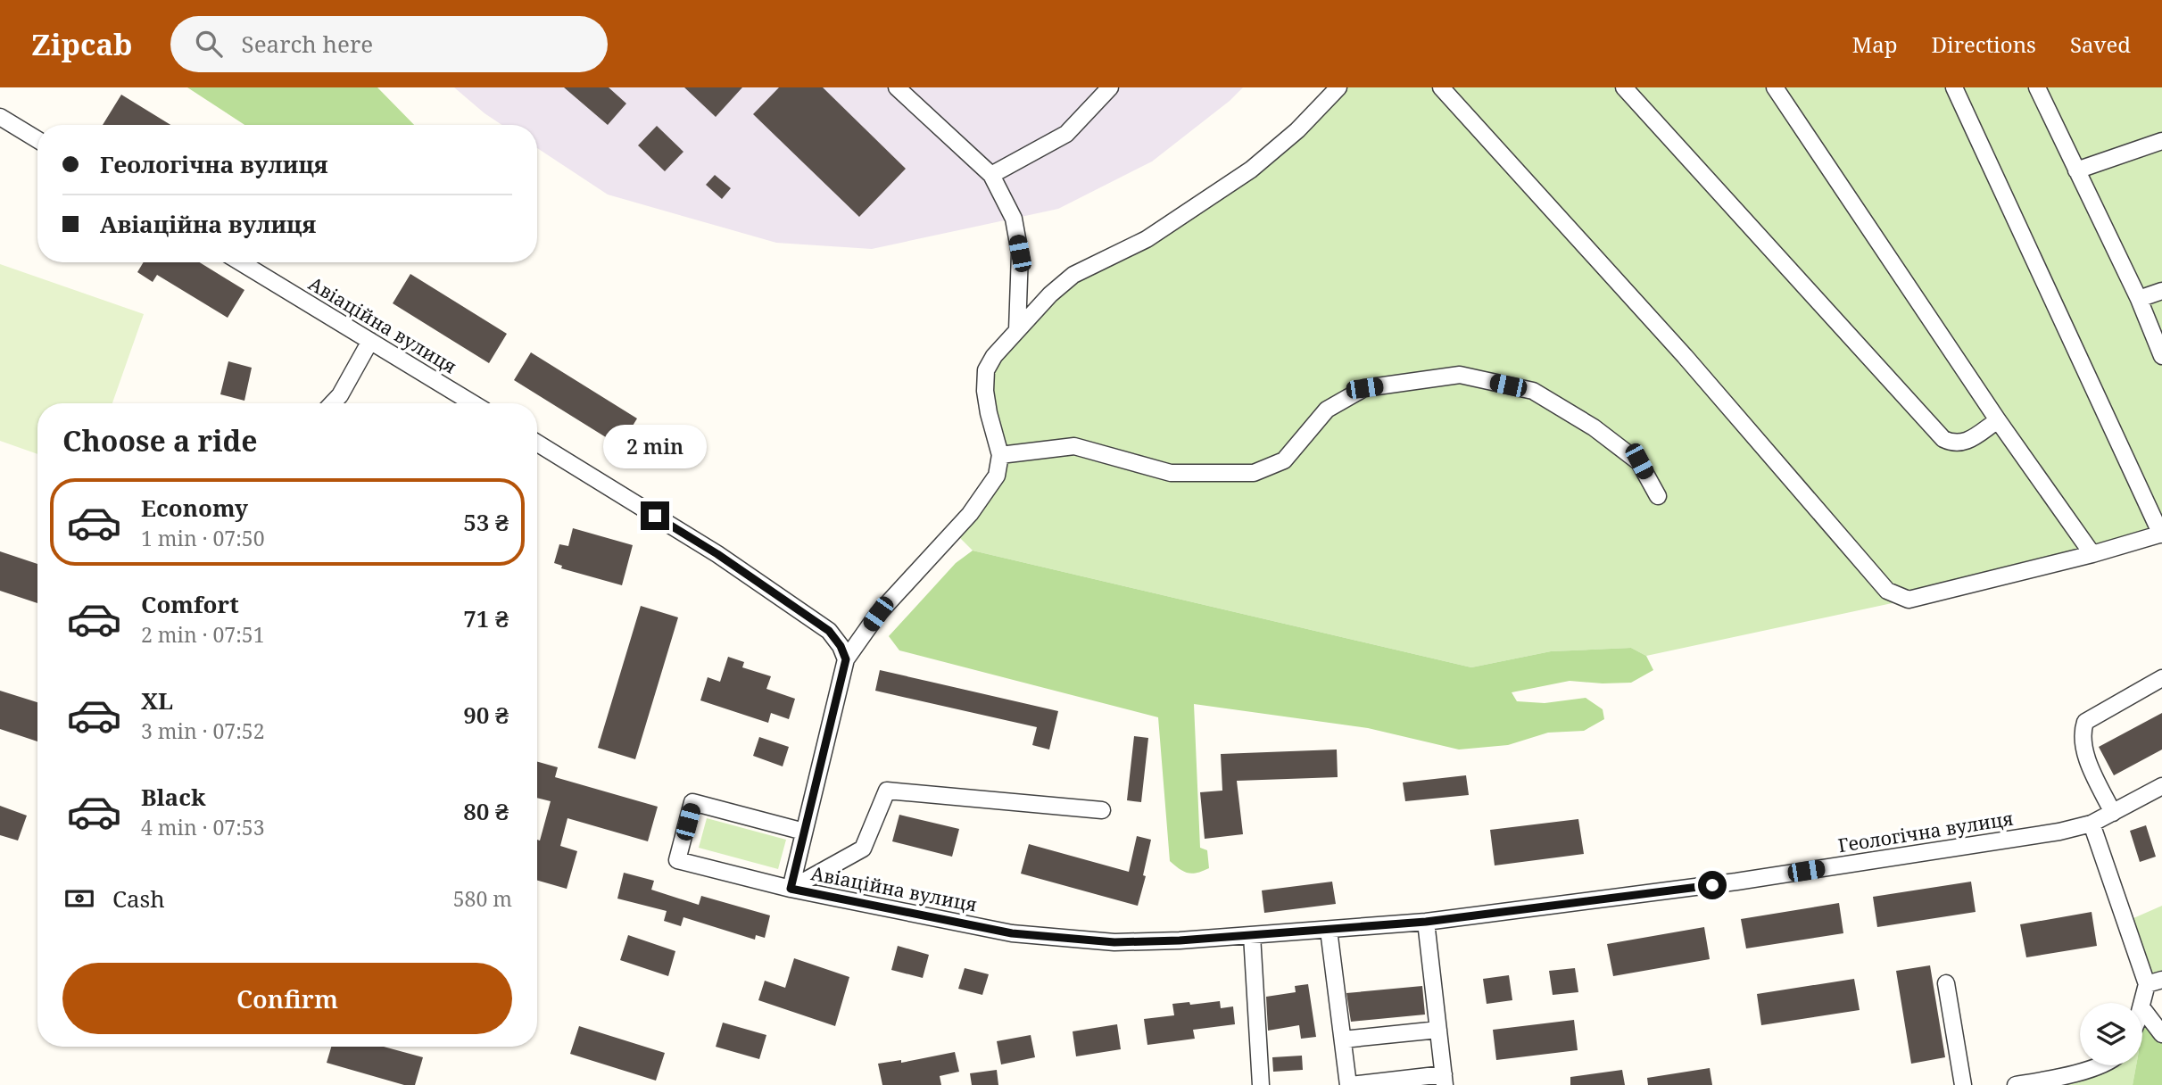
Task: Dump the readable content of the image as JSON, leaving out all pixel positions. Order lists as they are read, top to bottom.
{
  "streets": {
    "street": ["Авіаційна вулиця", "Геологічна вулиця"]
  },
  "crossings": [
    ["Авіаційна вулиця", "Геологічна вулиця"]
  ],
  "page": {
    "header": "Zipcab",
    "search": "Search here",
    "nav": ["Map", "Directions", "Saved"],
    "banner": ["Геологічна вулиця", "Авіаційна вулиця"],
    "heading": "Choose a ride",
    "bubble": "2 min",
    "list": [
      {
        "name": "Economy",
        "note": "1 min · 07:50",
        "value": "53 ₴"
      },
      {
        "name": "Comfort",
        "note": "2 min · 07:51",
        "value": "71 ₴"
      },
      {
        "name": "XL",
        "note": "3 min · 07:52",
        "value": "90 ₴"
      },
      {
        "name": "Black",
        "note": "4 min · 07:53",
        "value": "80 ₴"
      }
    ],
    "pay": ["Cash", "580 m"],
    "buttons": "Confirm"
  }
}
